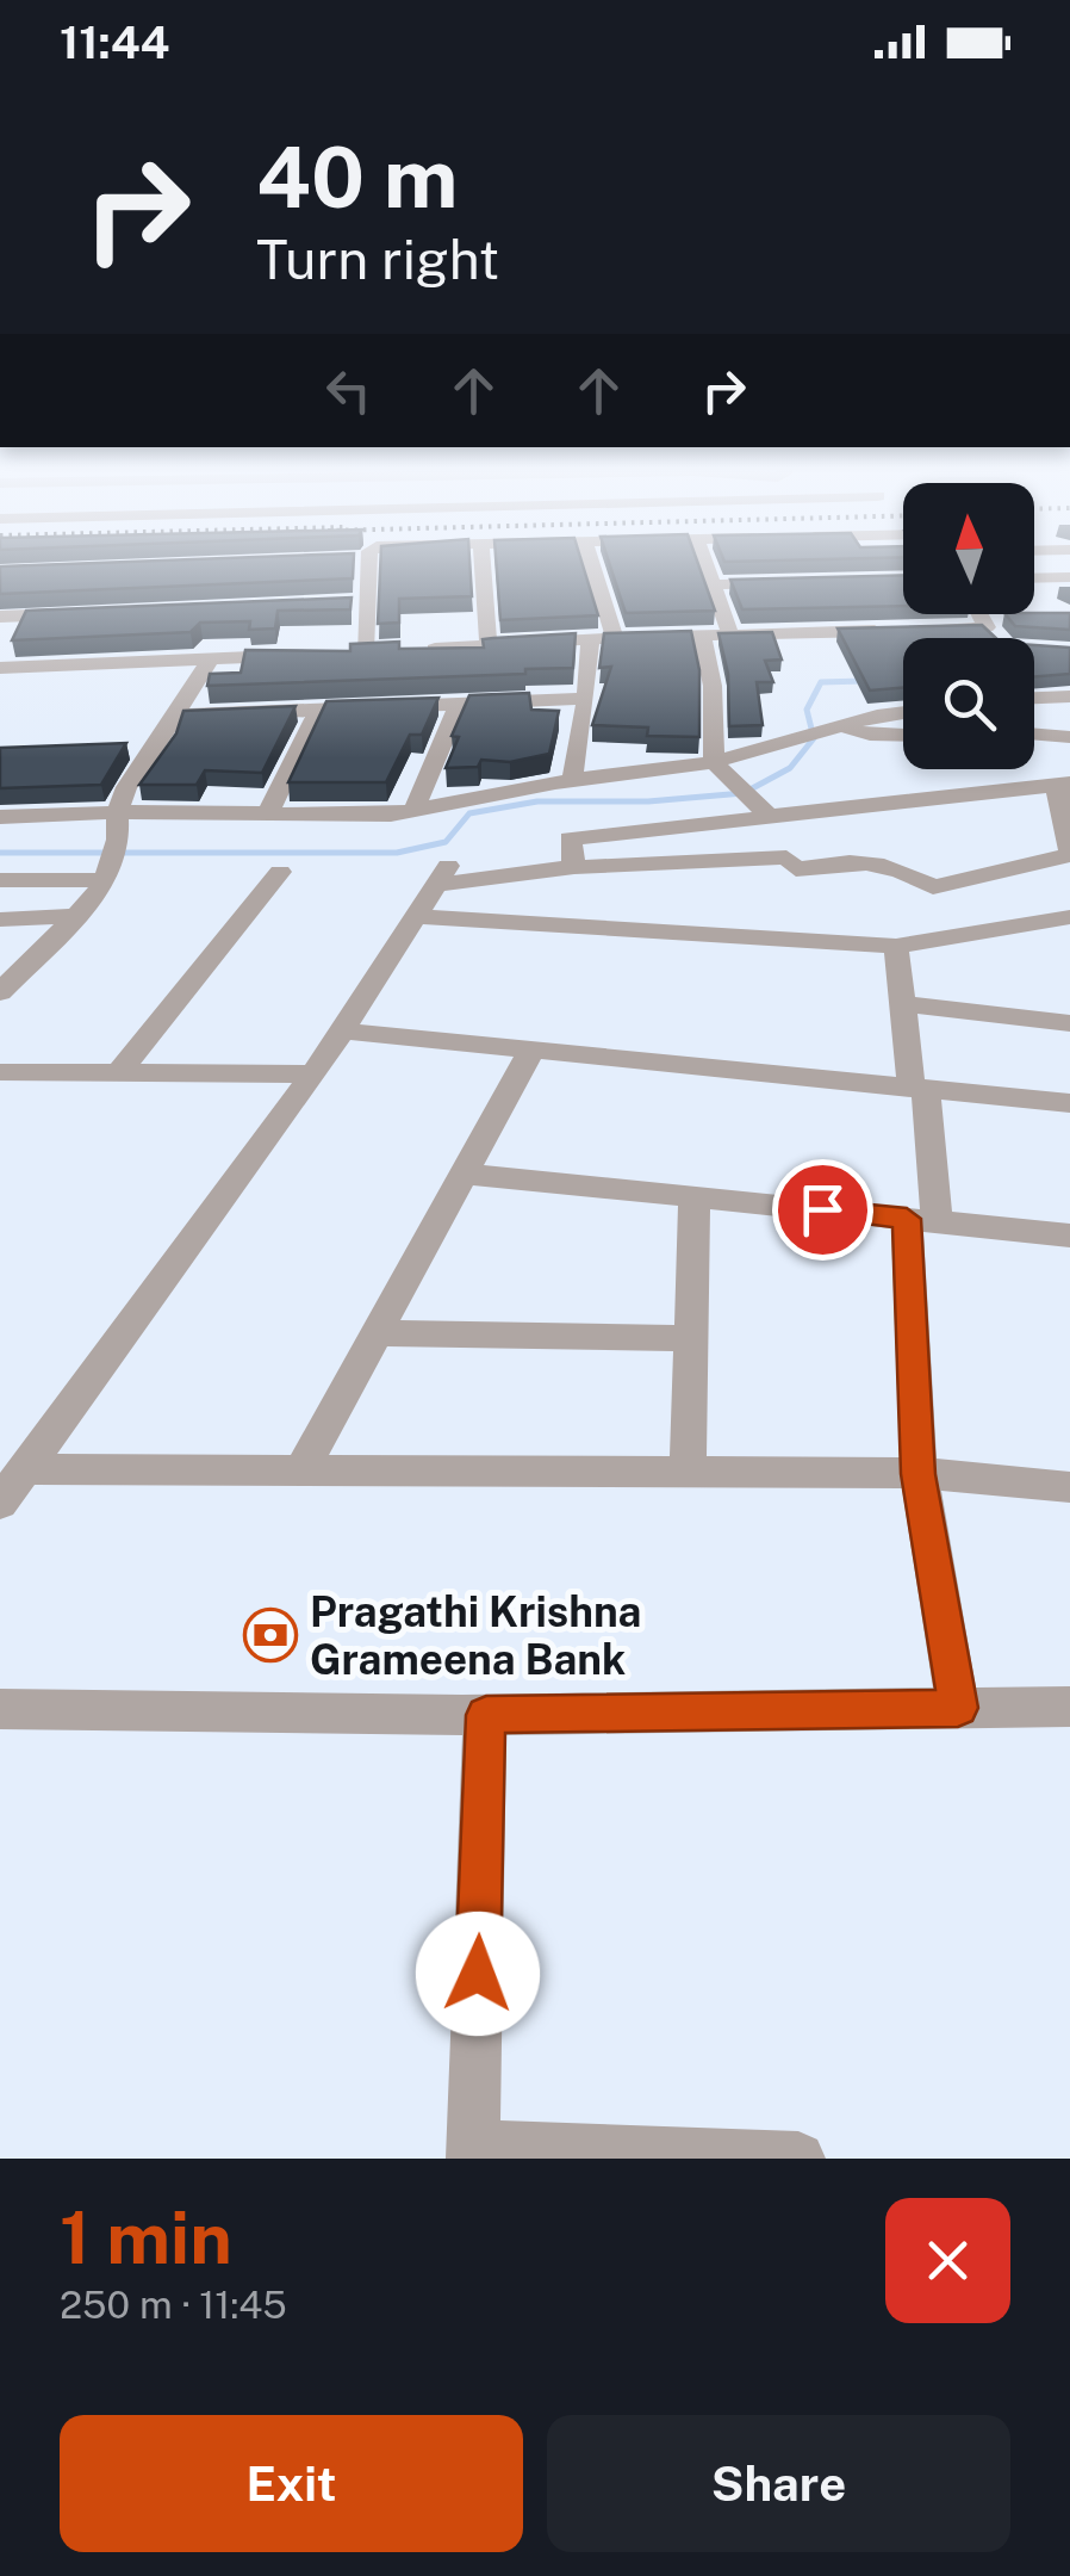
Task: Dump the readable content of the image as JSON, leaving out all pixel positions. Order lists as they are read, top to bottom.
{
  "places": {
    "bank": ["Pragathi Krishna Grameena Bank"]
  },
  "north": "top",
  "page": {
    "status": "11:44",
    "turn": ["40 m", "Turn right"],
    "heading": ["1 min", "250 m · 11:45"],
    "buttons": ["Exit", "Share"]
  }
}
